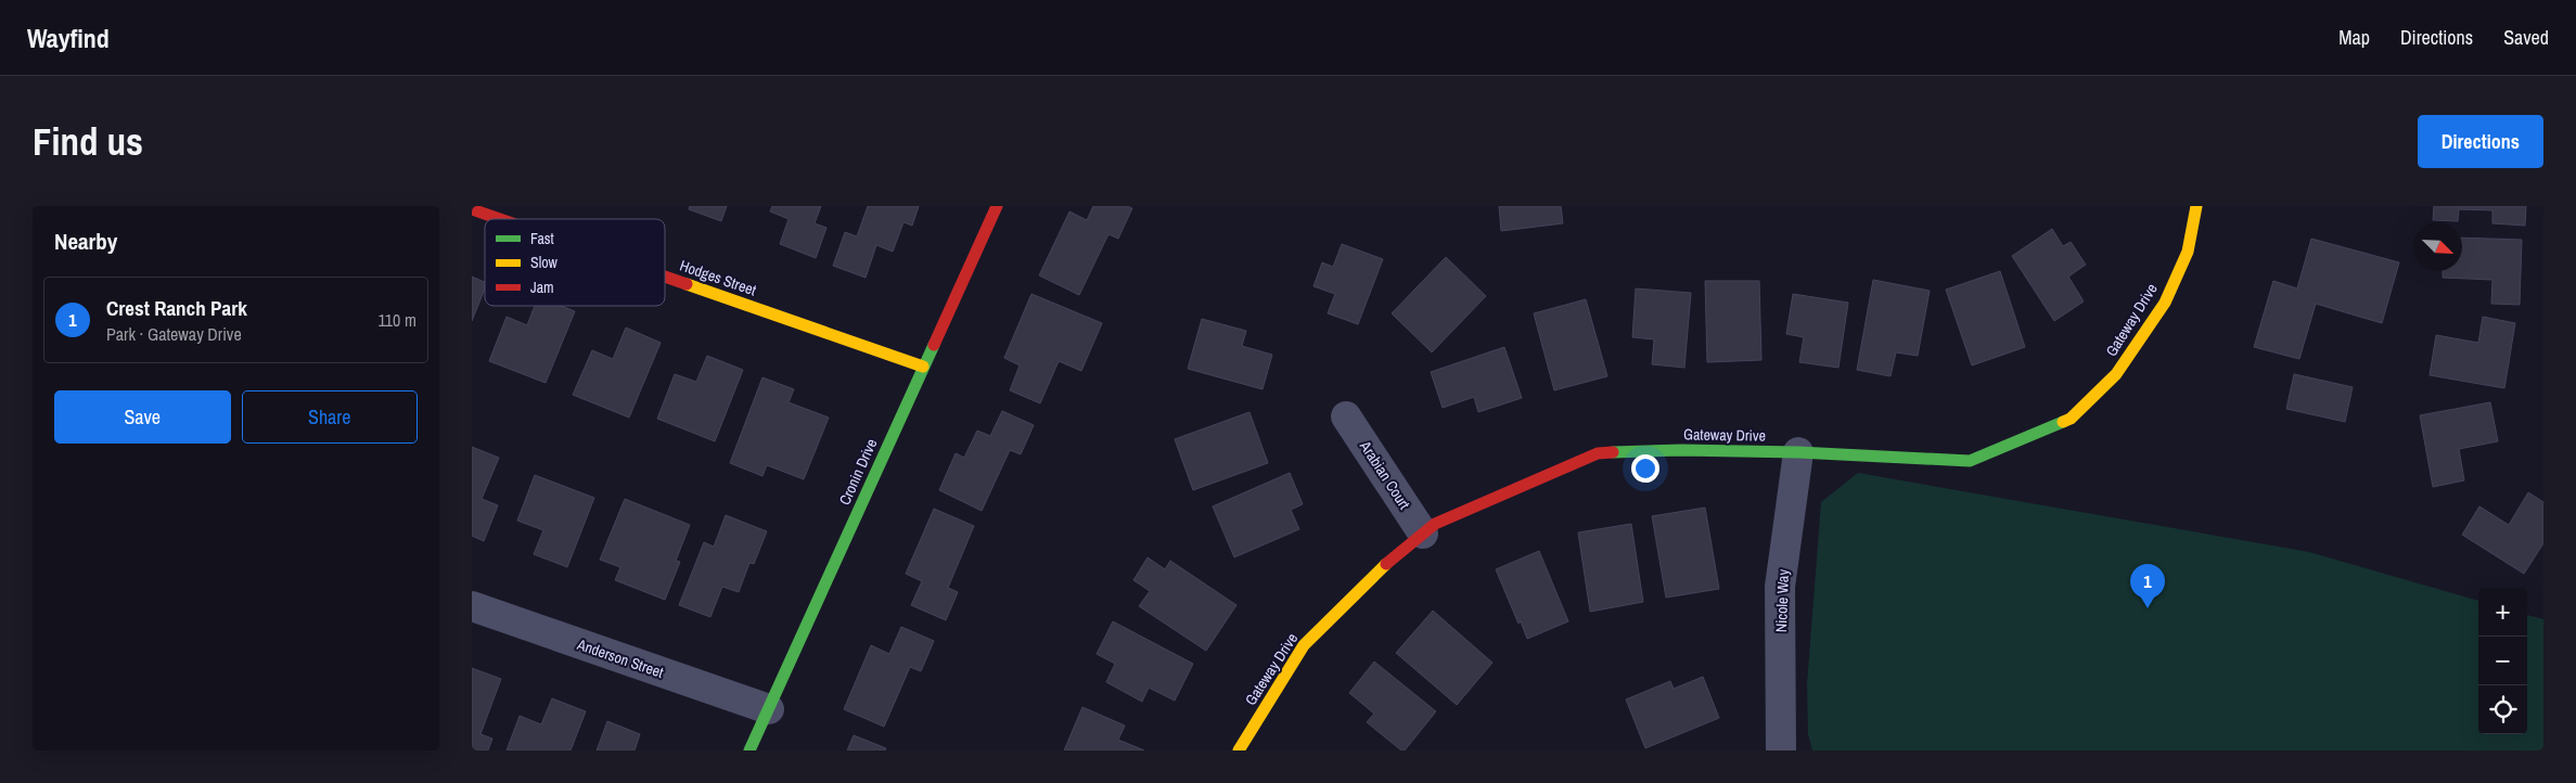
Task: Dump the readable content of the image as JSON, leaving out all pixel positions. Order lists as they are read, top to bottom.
{
  "streets": {
    "street": [
      "Hodges Street",
      "Gateway Drive",
      "Cronin Drive",
      "Arabian Court",
      "Nicole Way",
      "Anderson Street"
    ]
  },
  "crossings": [
    ["Hodges Street", "Cronin Drive"],
    ["Gateway Drive", "Arabian Court"],
    ["Gateway Drive", "Nicole Way"],
    ["Cronin Drive", "Anderson Street"]
  ],
  "legend": ["Fast", "Slow", "Jam"],
  "north": "bottom right",
  "page": {
    "header": "Wayfind",
    "nav": ["Map", "Directions", "Saved"],
    "buttons": [
      "Directions",
      ["Save", "Share"]
    ],
    "title": "Find us",
    "heading": "Nearby",
    "list": [
      {
        "mark": "1",
        "name": "Crest Ranch Park",
        "note": "Park · Gateway Drive",
        "value": "110 m"
      }
    ],
    "pins": "1",
    "map_buttons": ["+", "−"]
  }
}
